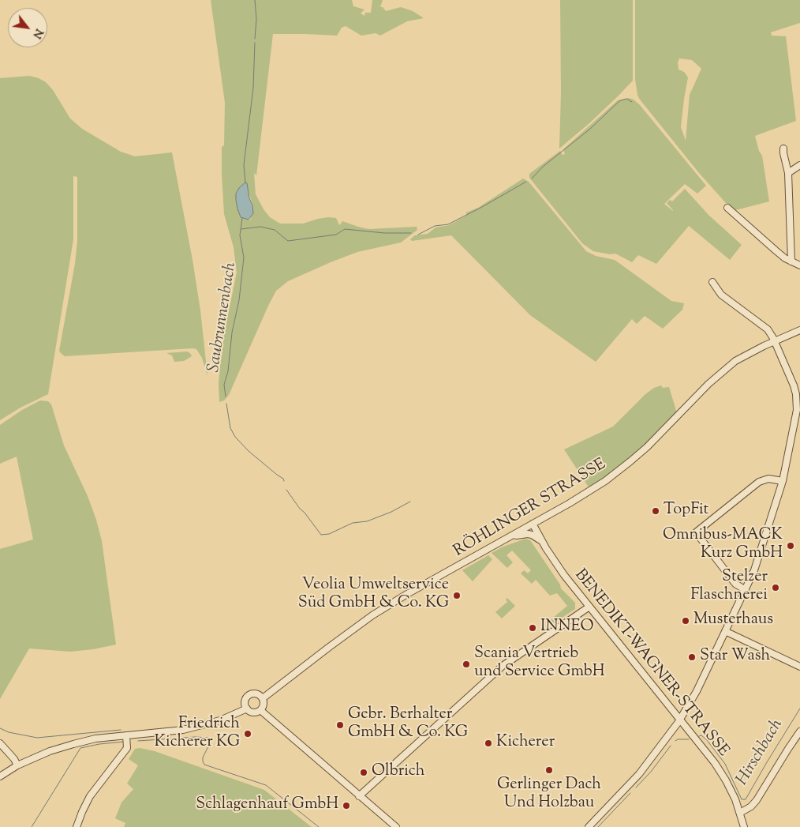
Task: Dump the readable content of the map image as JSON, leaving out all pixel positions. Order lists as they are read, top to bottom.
{
  "streets": {
    "street": ["RÖHLINGER STRASSE", "BENEDIKT-WAGNER-STRASSE"]
  },
  "crossings": [
    ["RÖHLINGER STRASSE", "BENEDIKT-WAGNER-STRASSE"]
  ],
  "water": ["Saubrunnenbach", "Hirschbach"],
  "places": [
    "TopFit",
    "Omnibus-MACK Kurz GmbH",
    "Stelzer Flaschnerei",
    "Veolia Umweltservice Süd GmbH & Co. KG",
    "Musterhaus",
    "INNEO",
    "Star Wash",
    "Scania Vertrieb und Service GmbH",
    "Gebr. Berhalter GmbH & Co. KG",
    "Friedrich Kicherer KG",
    "Kicherer",
    "Gerlinger Dach Und Holzbau",
    "Olbrich",
    "Schlagenhauf GmbH"
  ],
  "north": "bottom right"
}
